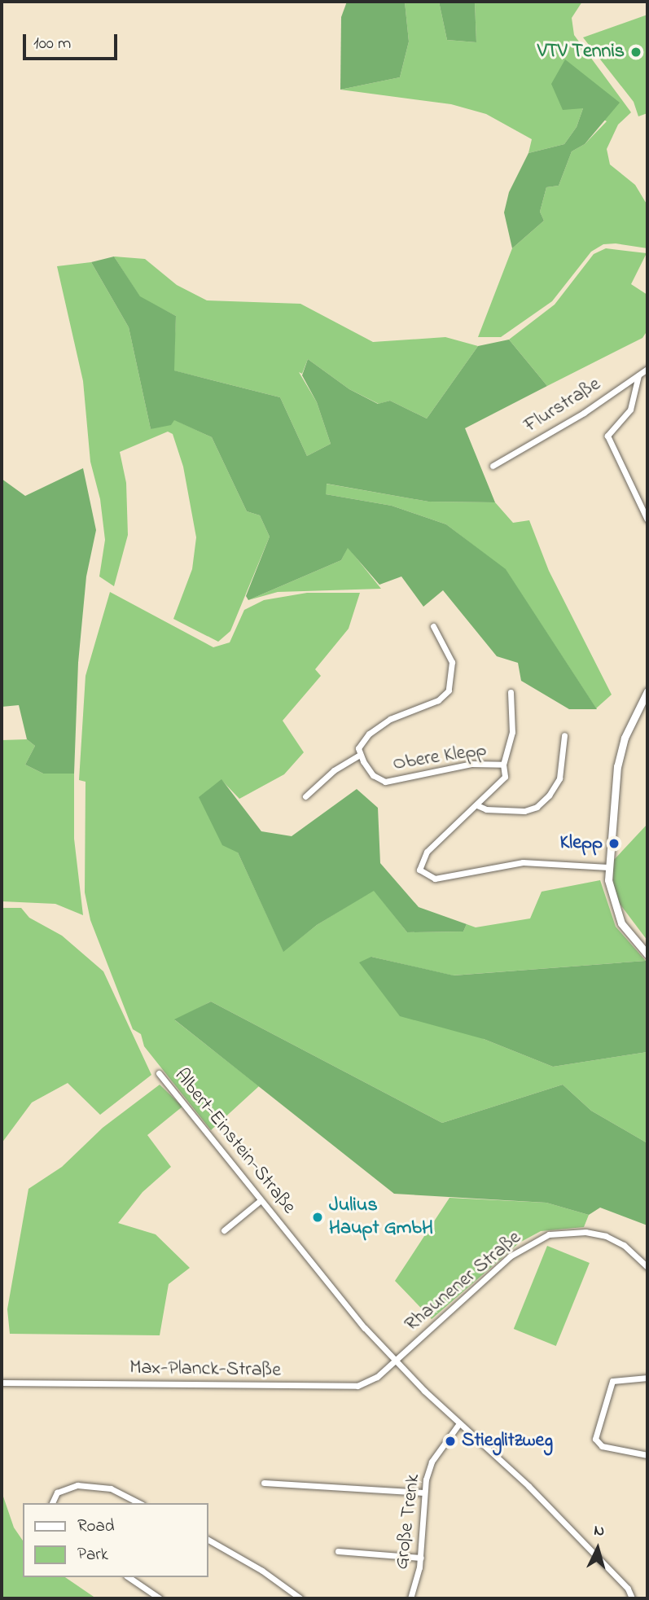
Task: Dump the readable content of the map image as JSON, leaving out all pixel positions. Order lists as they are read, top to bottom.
{
  "streets": {
    "street": [
      "Flurstraße",
      "Obere Klepp",
      "Albert-Einstein-Straße",
      "Rhaunener Straße",
      "Max-Planck-Straße",
      "Große Trenk"
    ]
  },
  "crossings": [
    ["Albert-Einstein-Straße", "Rhaunener Straße"],
    ["Albert-Einstein-Straße", "Max-Planck-Straße"],
    ["Albert-Einstein-Straße", "Große Trenk"],
    ["Rhaunener Straße", "Max-Planck-Straße"]
  ],
  "places": [
    "VTV Tennis",
    "Klepp",
    "Julius Haupt GmbH",
    "Stieglitzweg"
  ],
  "legend": ["Road", "Park"],
  "scale_bar": "100 m",
  "north": "top"
}
